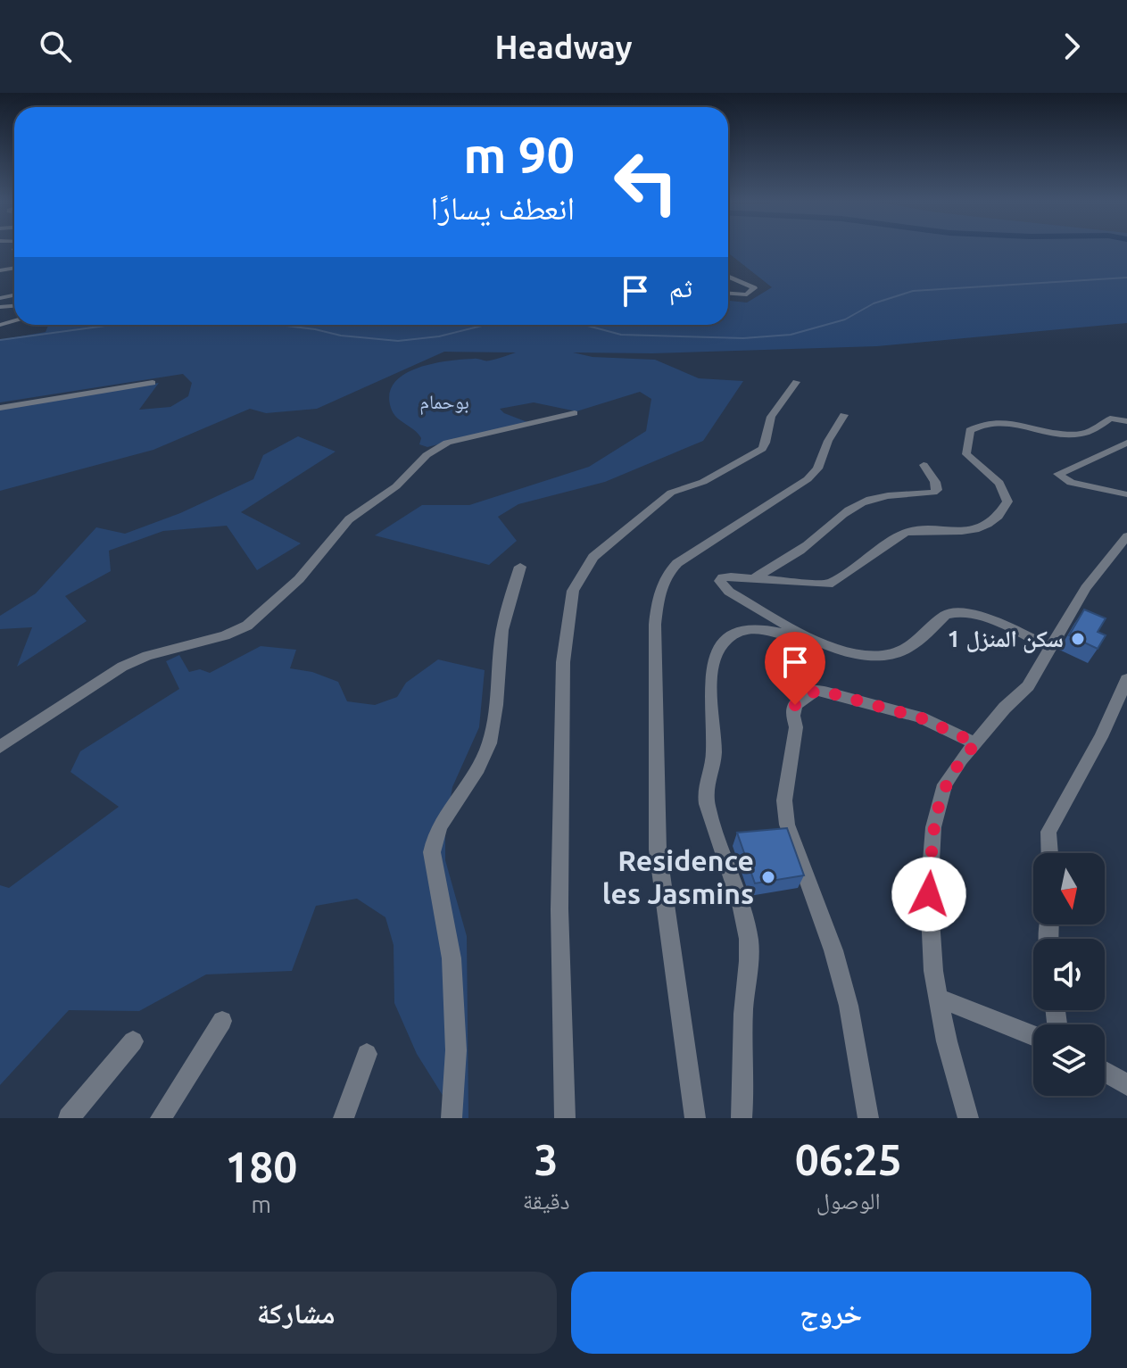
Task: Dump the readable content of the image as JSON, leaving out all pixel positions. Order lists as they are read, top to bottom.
{
  "parks": ["بوحمام"],
  "places": ["سكن المنزل 1", "Residence les Jasmins"],
  "north": "bottom",
  "page": {
    "header": "Headway",
    "turn": ["90 m", "انعطف يسارًا"],
    "then": "ثم",
    "eta": [
      "06:25",
      "الوصول",
      "3",
      "دقيقة",
      "180",
      "m"
    ],
    "buttons": ["خروج", "مشاركة"]
  }
}
